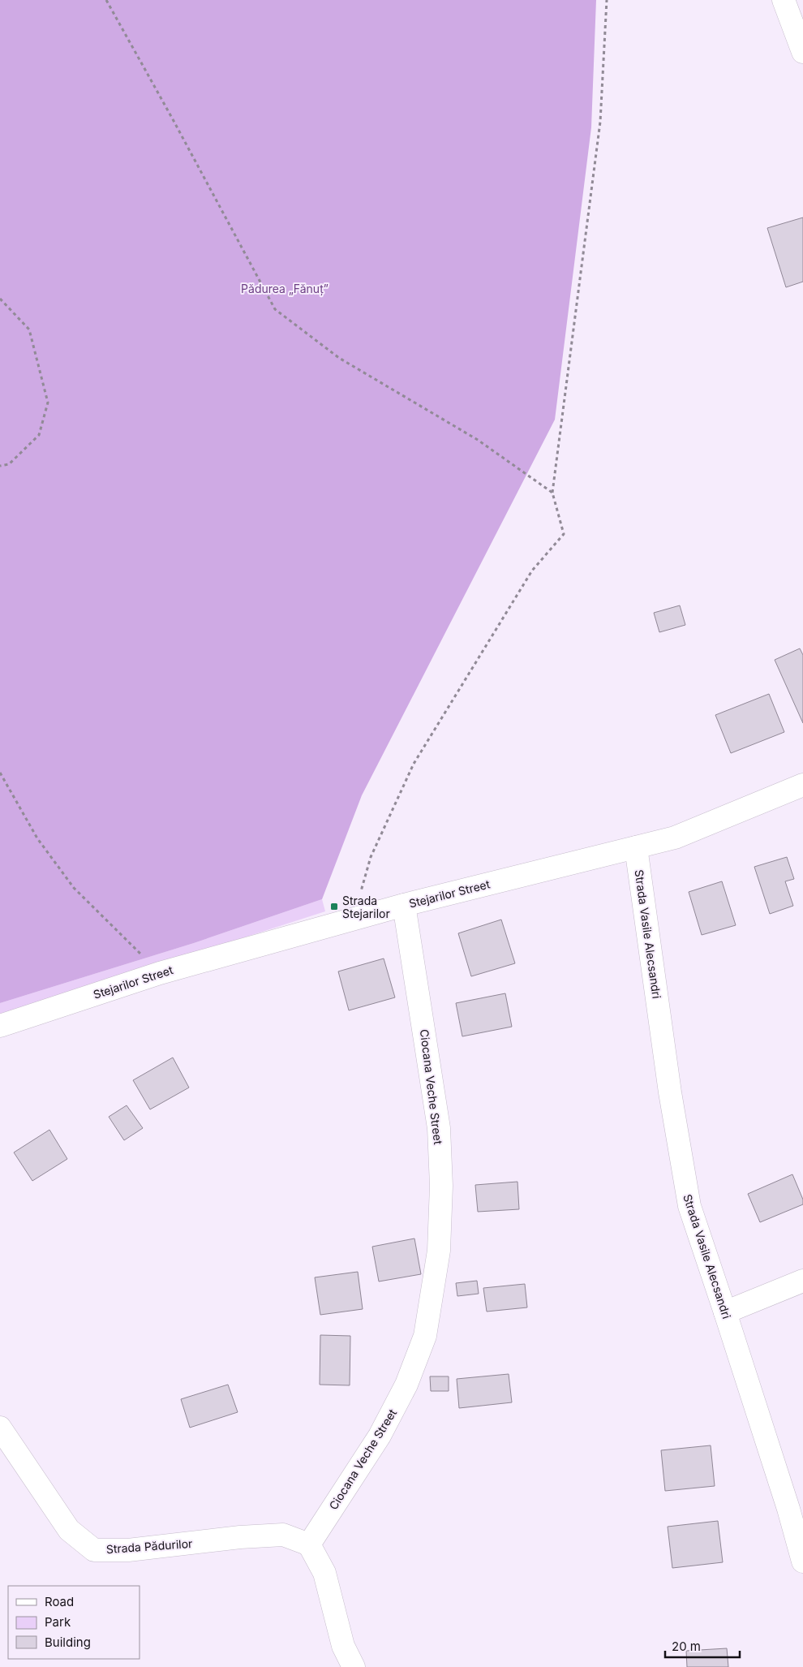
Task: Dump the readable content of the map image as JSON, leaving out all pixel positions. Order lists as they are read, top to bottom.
{
  "streets": {
    "street": [
      "Stejarilor Street",
      "Strada Vasile Alecsandri",
      "Ciocana Veche Street",
      "Strada Pădurilor"
    ]
  },
  "crossings": [
    ["Stejarilor Street", "Strada Vasile Alecsandri"],
    ["Stejarilor Street", "Ciocana Veche Street"],
    ["Ciocana Veche Street", "Strada Pădurilor"]
  ],
  "parks": ["Pădurea „Fănuț”"],
  "places": {
    "transit": ["Strada Stejarilor"]
  },
  "legend": ["Road", "Park", "Building"],
  "scale_bar": "20 m"
}
